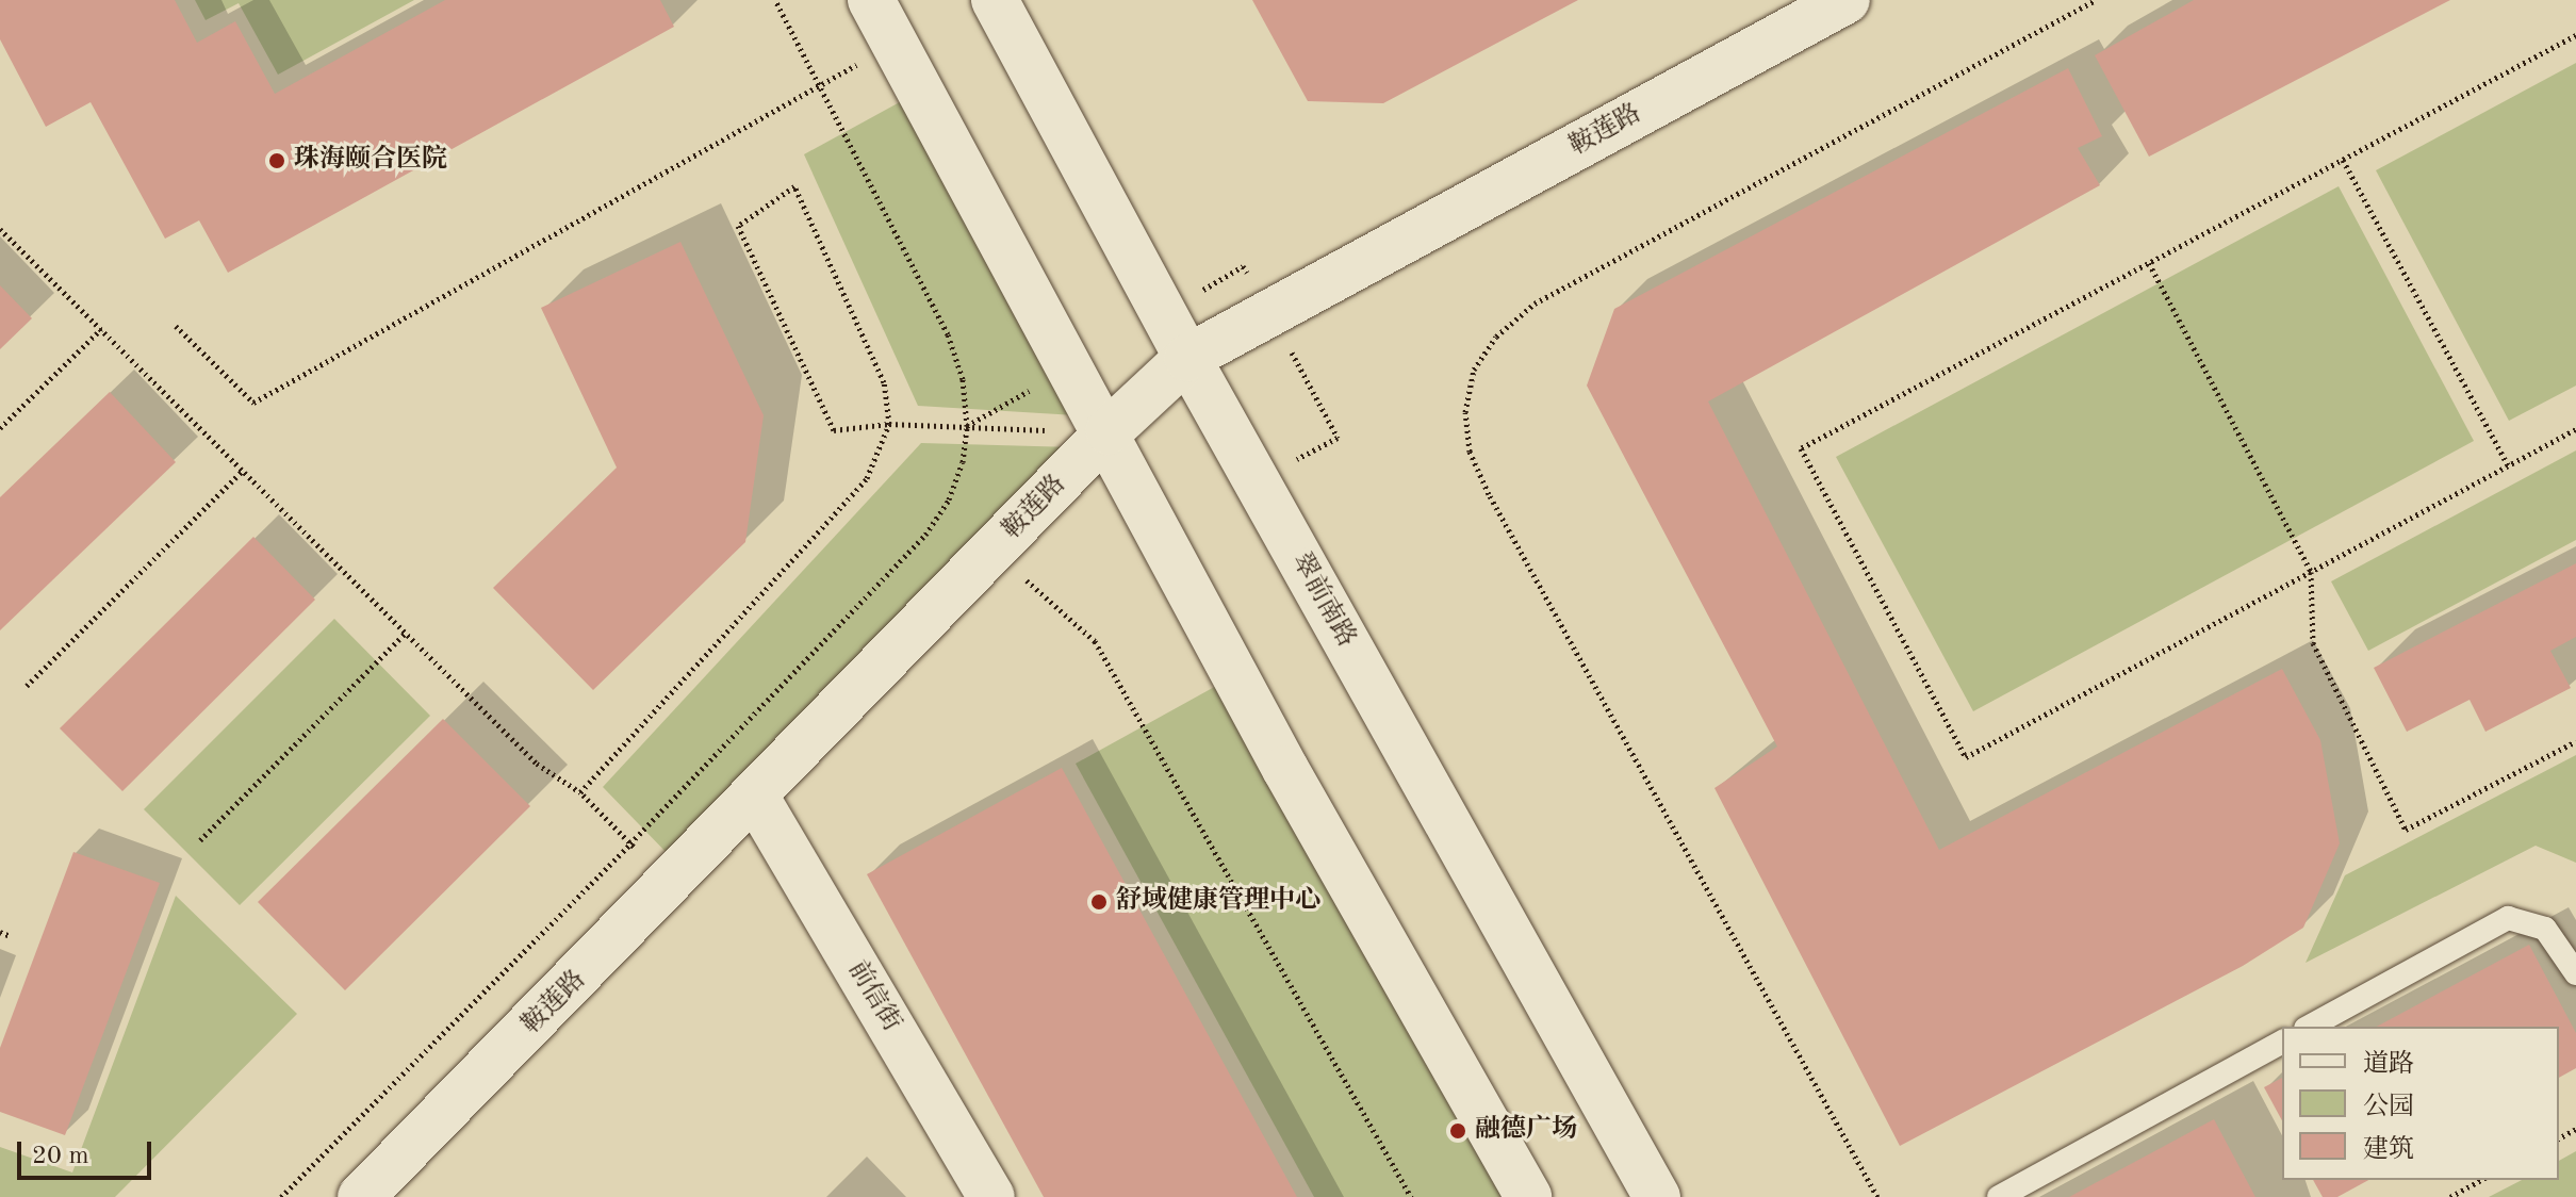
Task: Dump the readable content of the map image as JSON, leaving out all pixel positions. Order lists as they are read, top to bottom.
{
  "streets": {
    "main road": ["鞍莲路", "翠前南路", "前信街"]
  },
  "crossings": [
    ["鞍莲路", "翠前南路"],
    ["鞍莲路", "前信街"]
  ],
  "places": ["珠海颐合医院", "舒域健康管理中心", "融德广场"],
  "legend": ["道路", "公园", "建筑"],
  "scale_bar": "20 m"
}
